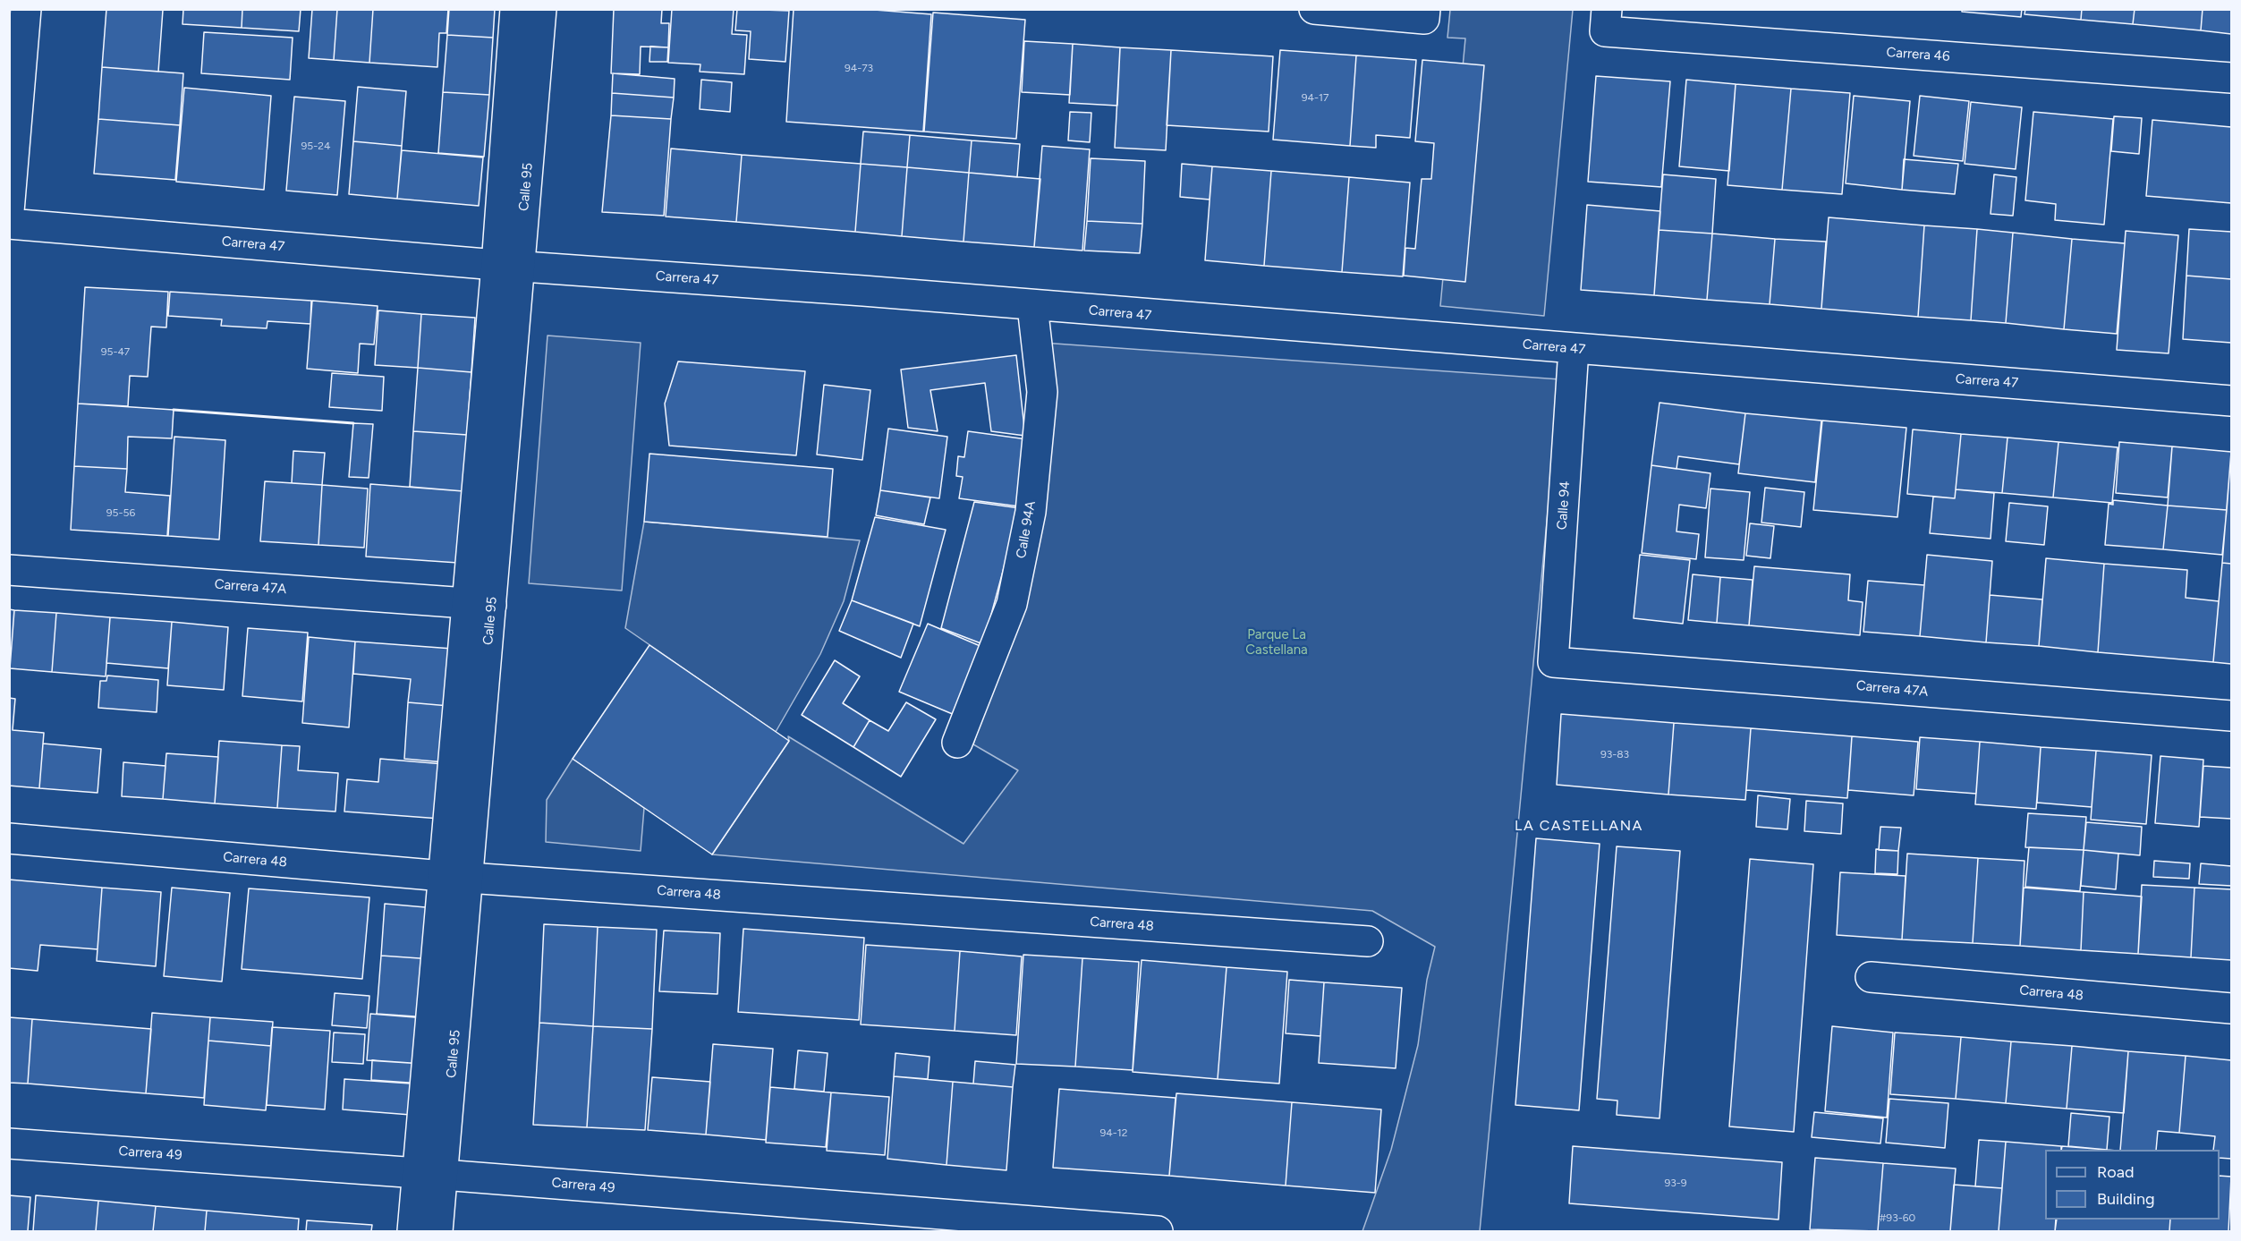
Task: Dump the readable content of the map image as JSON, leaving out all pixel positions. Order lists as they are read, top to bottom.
{
  "streets": {
    "street": [
      "Carrera 46",
      "Calle 95",
      "Carrera 47",
      "Calle 94",
      "Calle 94A",
      "Carrera 47A",
      "Carrera 48",
      "Carrera 49"
    ]
  },
  "crossings": [
    ["Calle 95", "Carrera 47"],
    ["Calle 95", "Carrera 47A"],
    ["Calle 95", "Carrera 48"],
    ["Calle 95", "Carrera 49"],
    ["Carrera 47", "Calle 94"],
    ["Carrera 47", "Calle 94A"],
    ["Calle 94", "Carrera 47A"]
  ],
  "districts": ["LA CASTELLANA"],
  "parks": ["Parque La Castellana"],
  "house_numbers": [
    "94-73",
    "94-17",
    "95-24",
    "95-47",
    "95-56",
    "93-83",
    "94-12",
    "93-9",
    "#93-60"
  ],
  "legend": ["Road", "Building"]
}
